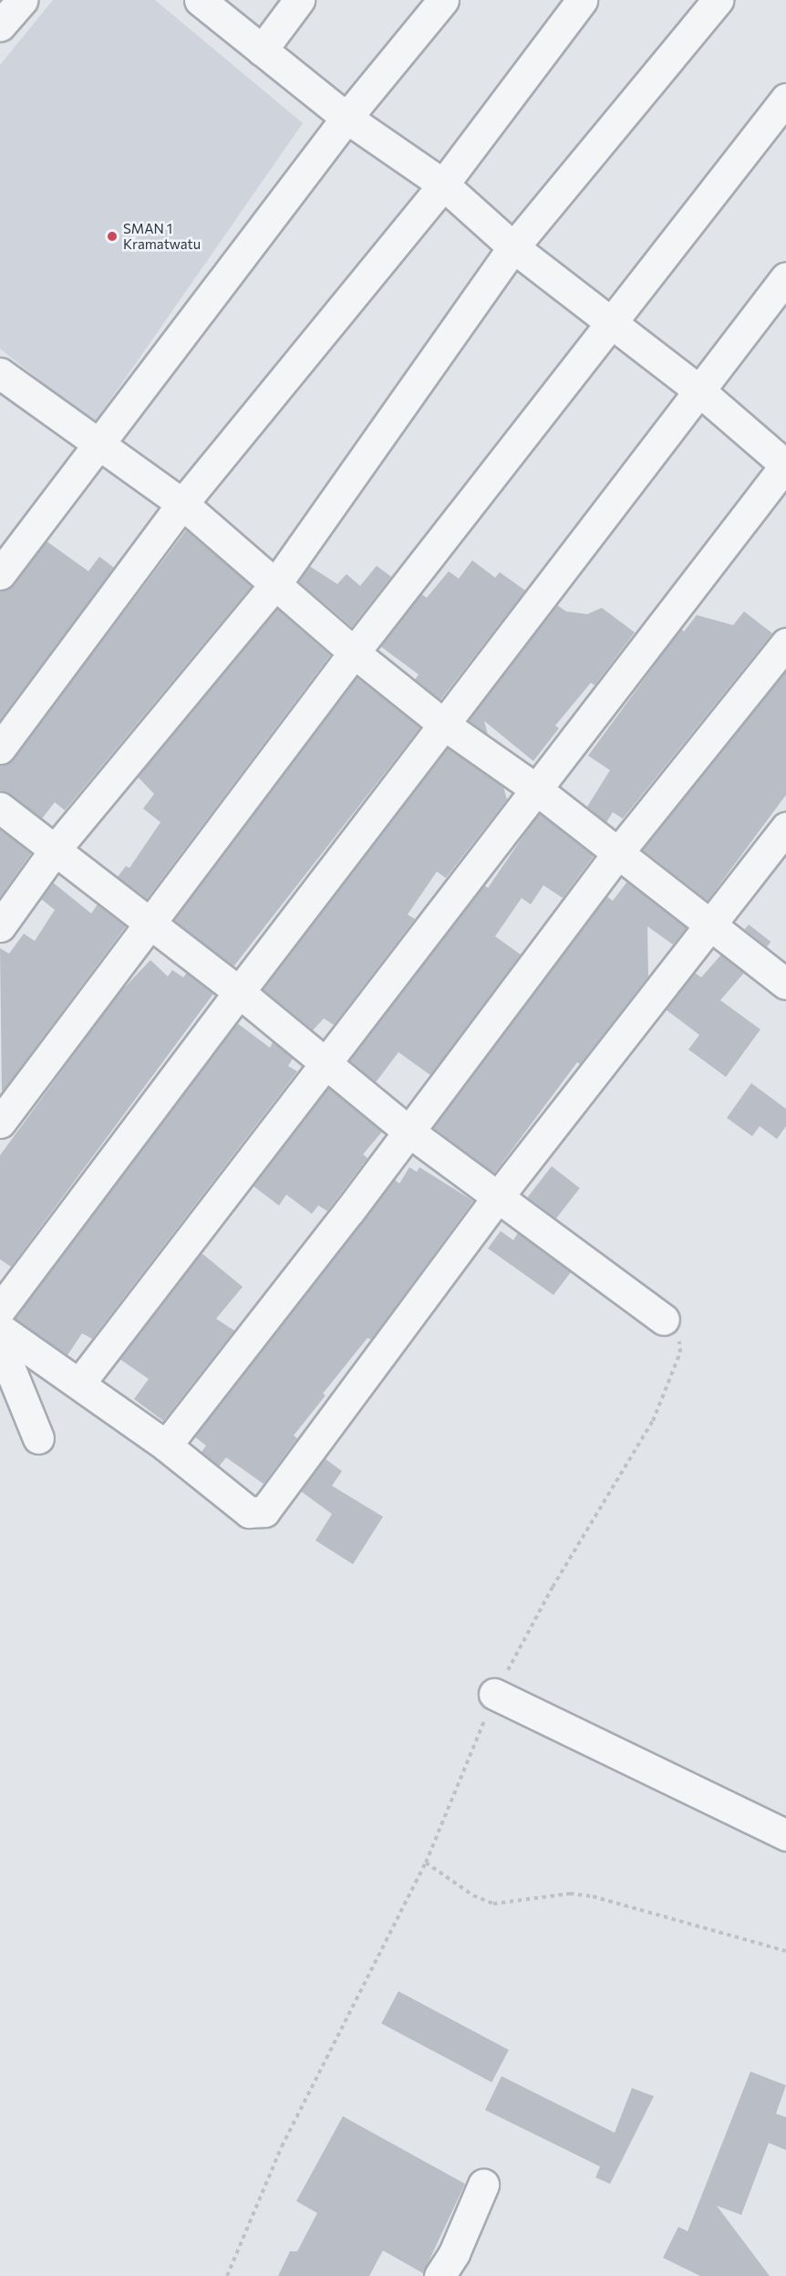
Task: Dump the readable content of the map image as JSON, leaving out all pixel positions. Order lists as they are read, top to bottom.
{
  "places": ["SMAN 1 Kramatwatu"]
}
